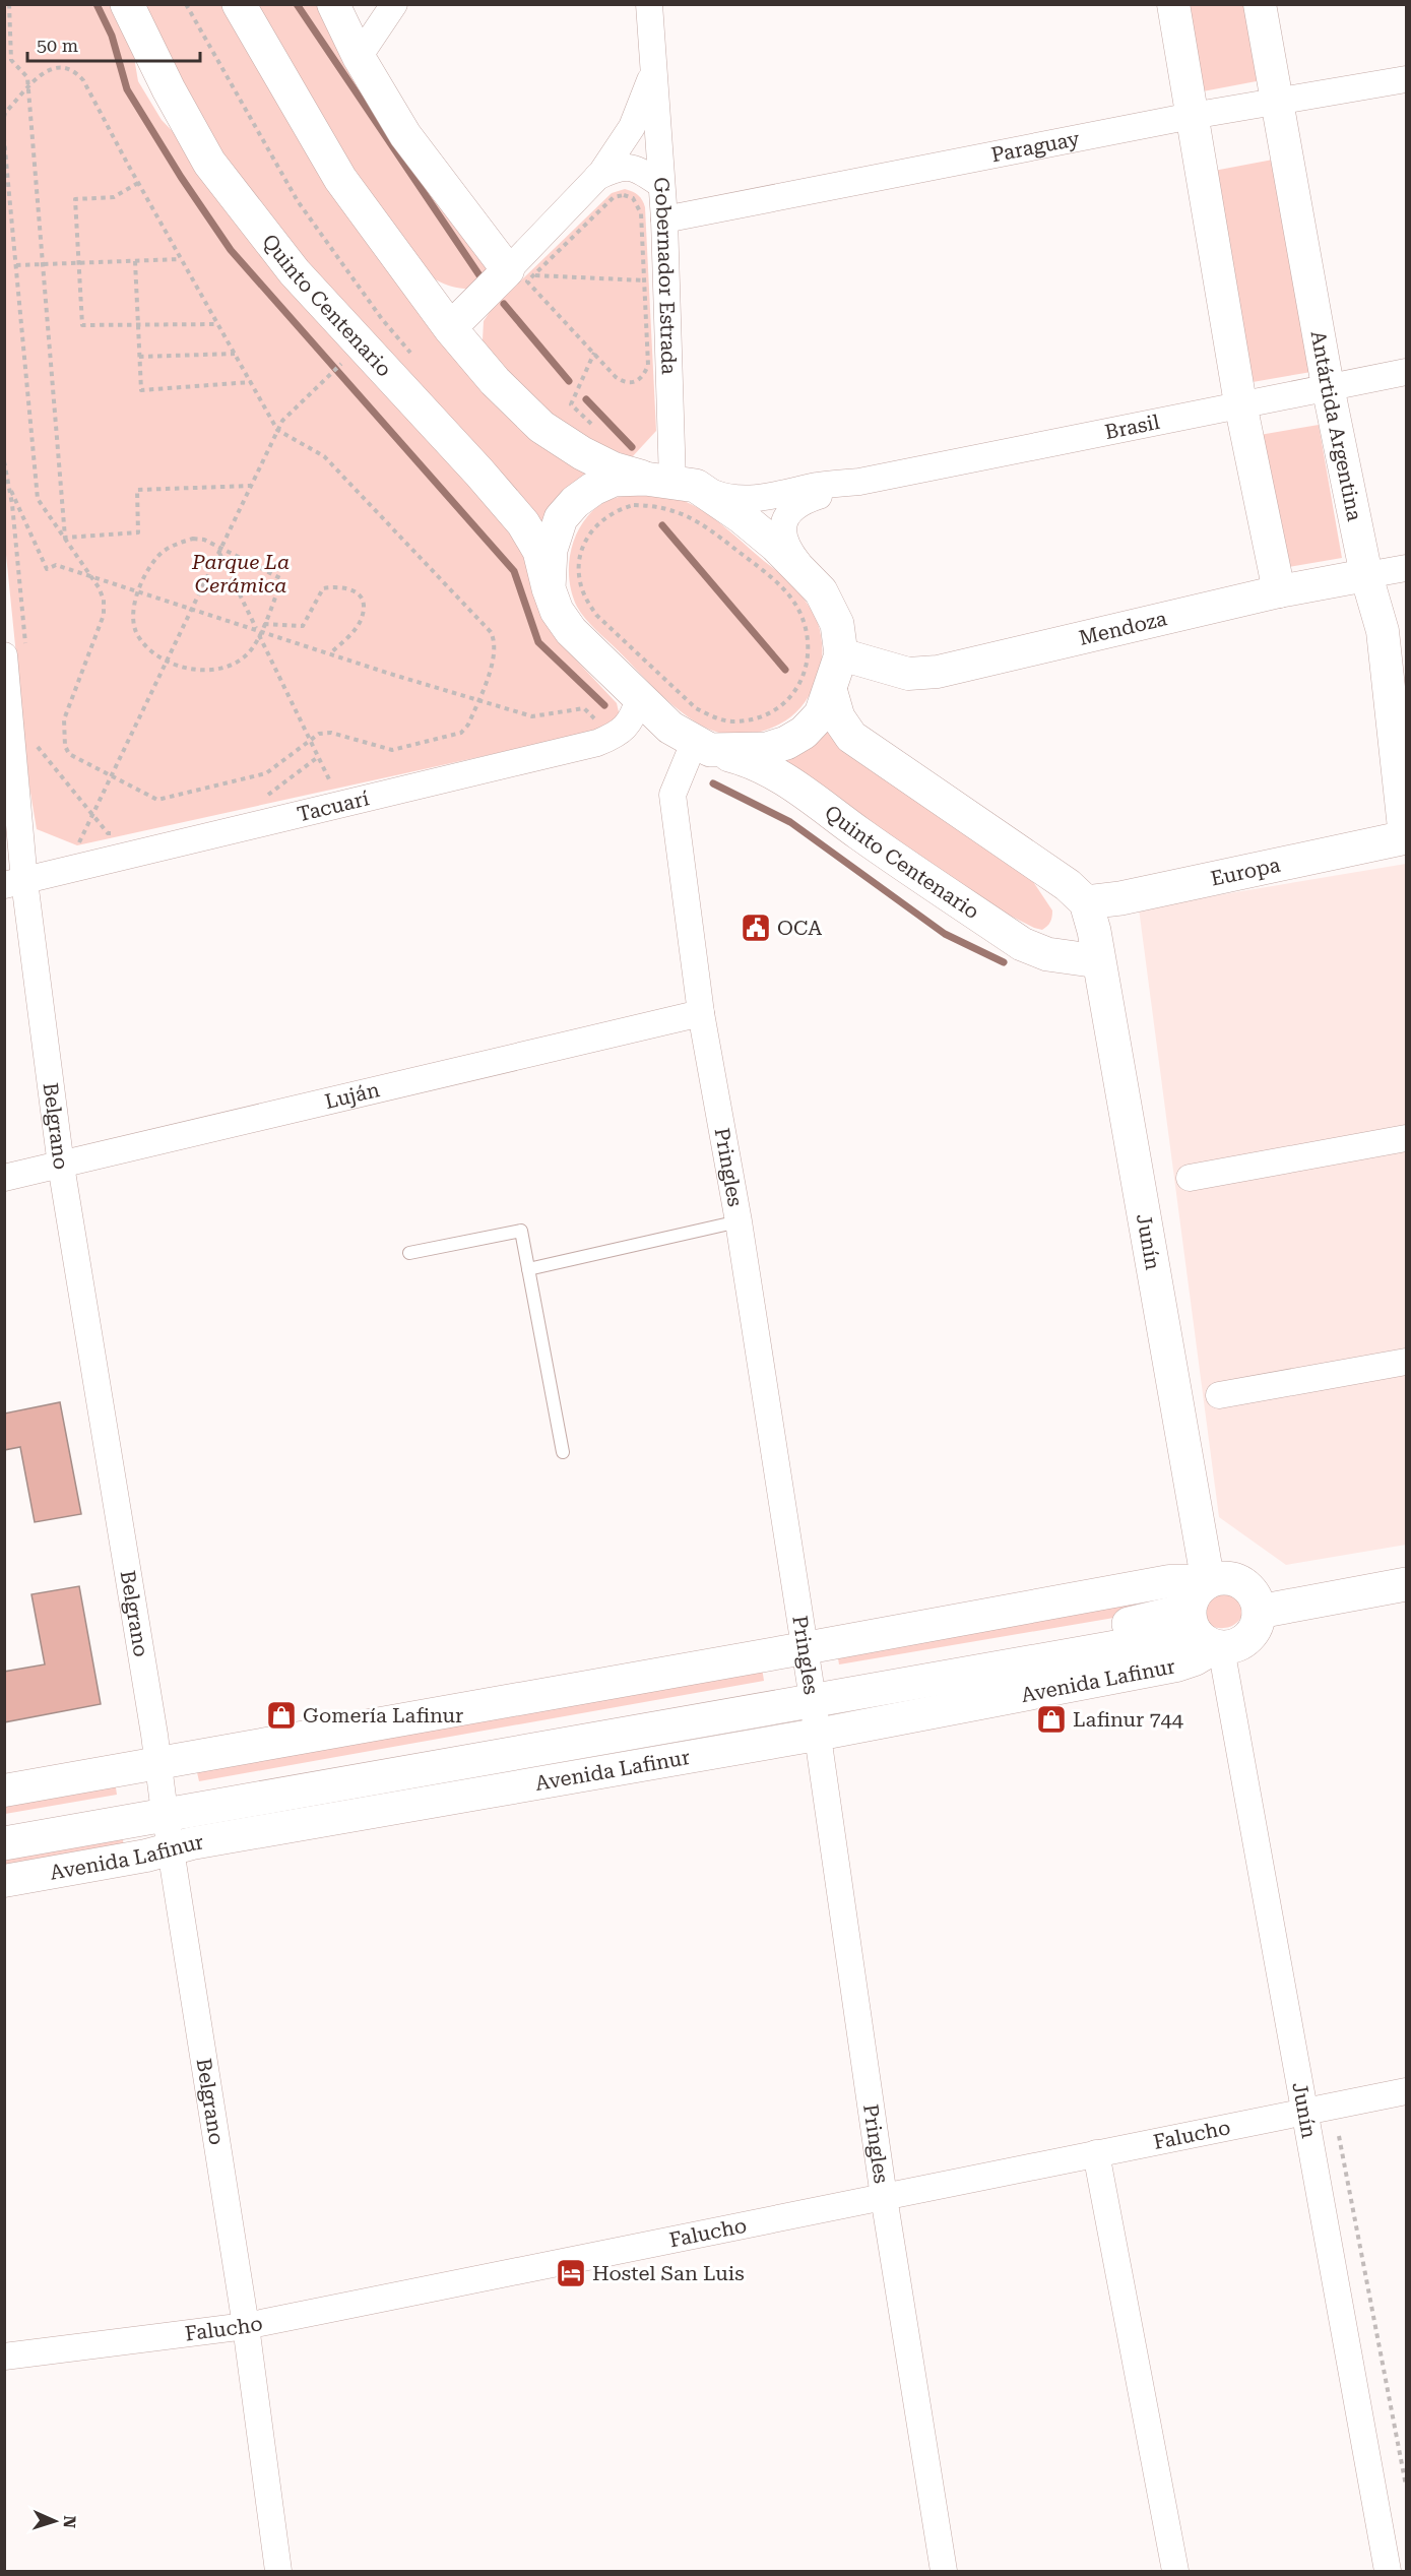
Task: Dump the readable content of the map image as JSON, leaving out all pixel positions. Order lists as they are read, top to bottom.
{
  "streets": {
    "main road": [
      "Quinto Centenario",
      "Europa",
      "Junín",
      "Avenida Lafinur"
    ],
    "street": [
      "Paraguay",
      "Gobernador Estrada",
      "Antártida Argentina",
      "Brasil",
      "Mendoza",
      "Tacuarí",
      "Luján",
      "Belgrano",
      "Pringles",
      "Falucho"
    ]
  },
  "crossings": [
    ["Paraguay", "Gobernador Estrada"],
    ["Paraguay", "Antártida Argentina"],
    ["Gobernador Estrada", "Brasil"],
    ["Quinto Centenario", "Tacuarí"],
    ["Quinto Centenario", "Pringles"],
    ["Quinto Centenario", "Junín"],
    ["Antártida Argentina", "Brasil"],
    ["Antártida Argentina", "Mendoza"],
    ["Antártida Argentina", "Europa"],
    ["Tacuarí", "Belgrano"],
    ["Europa", "Junín"],
    ["Luján", "Belgrano"],
    ["Luján", "Pringles"],
    ["Belgrano", "Avenida Lafinur"],
    ["Belgrano", "Falucho"],
    ["Pringles", "Avenida Lafinur"],
    ["Pringles", "Falucho"],
    ["Junín", "Avenida Lafinur"],
    ["Junín", "Falucho"]
  ],
  "parks": ["Parque La Cerámica"],
  "places": {
    "public building": ["OCA"],
    "shop": ["Gomería Lafinur", "Lafinur 744"],
    "hotel": ["Hostel San Luis"]
  },
  "scale_bar": "50 m",
  "north": "right"
}
